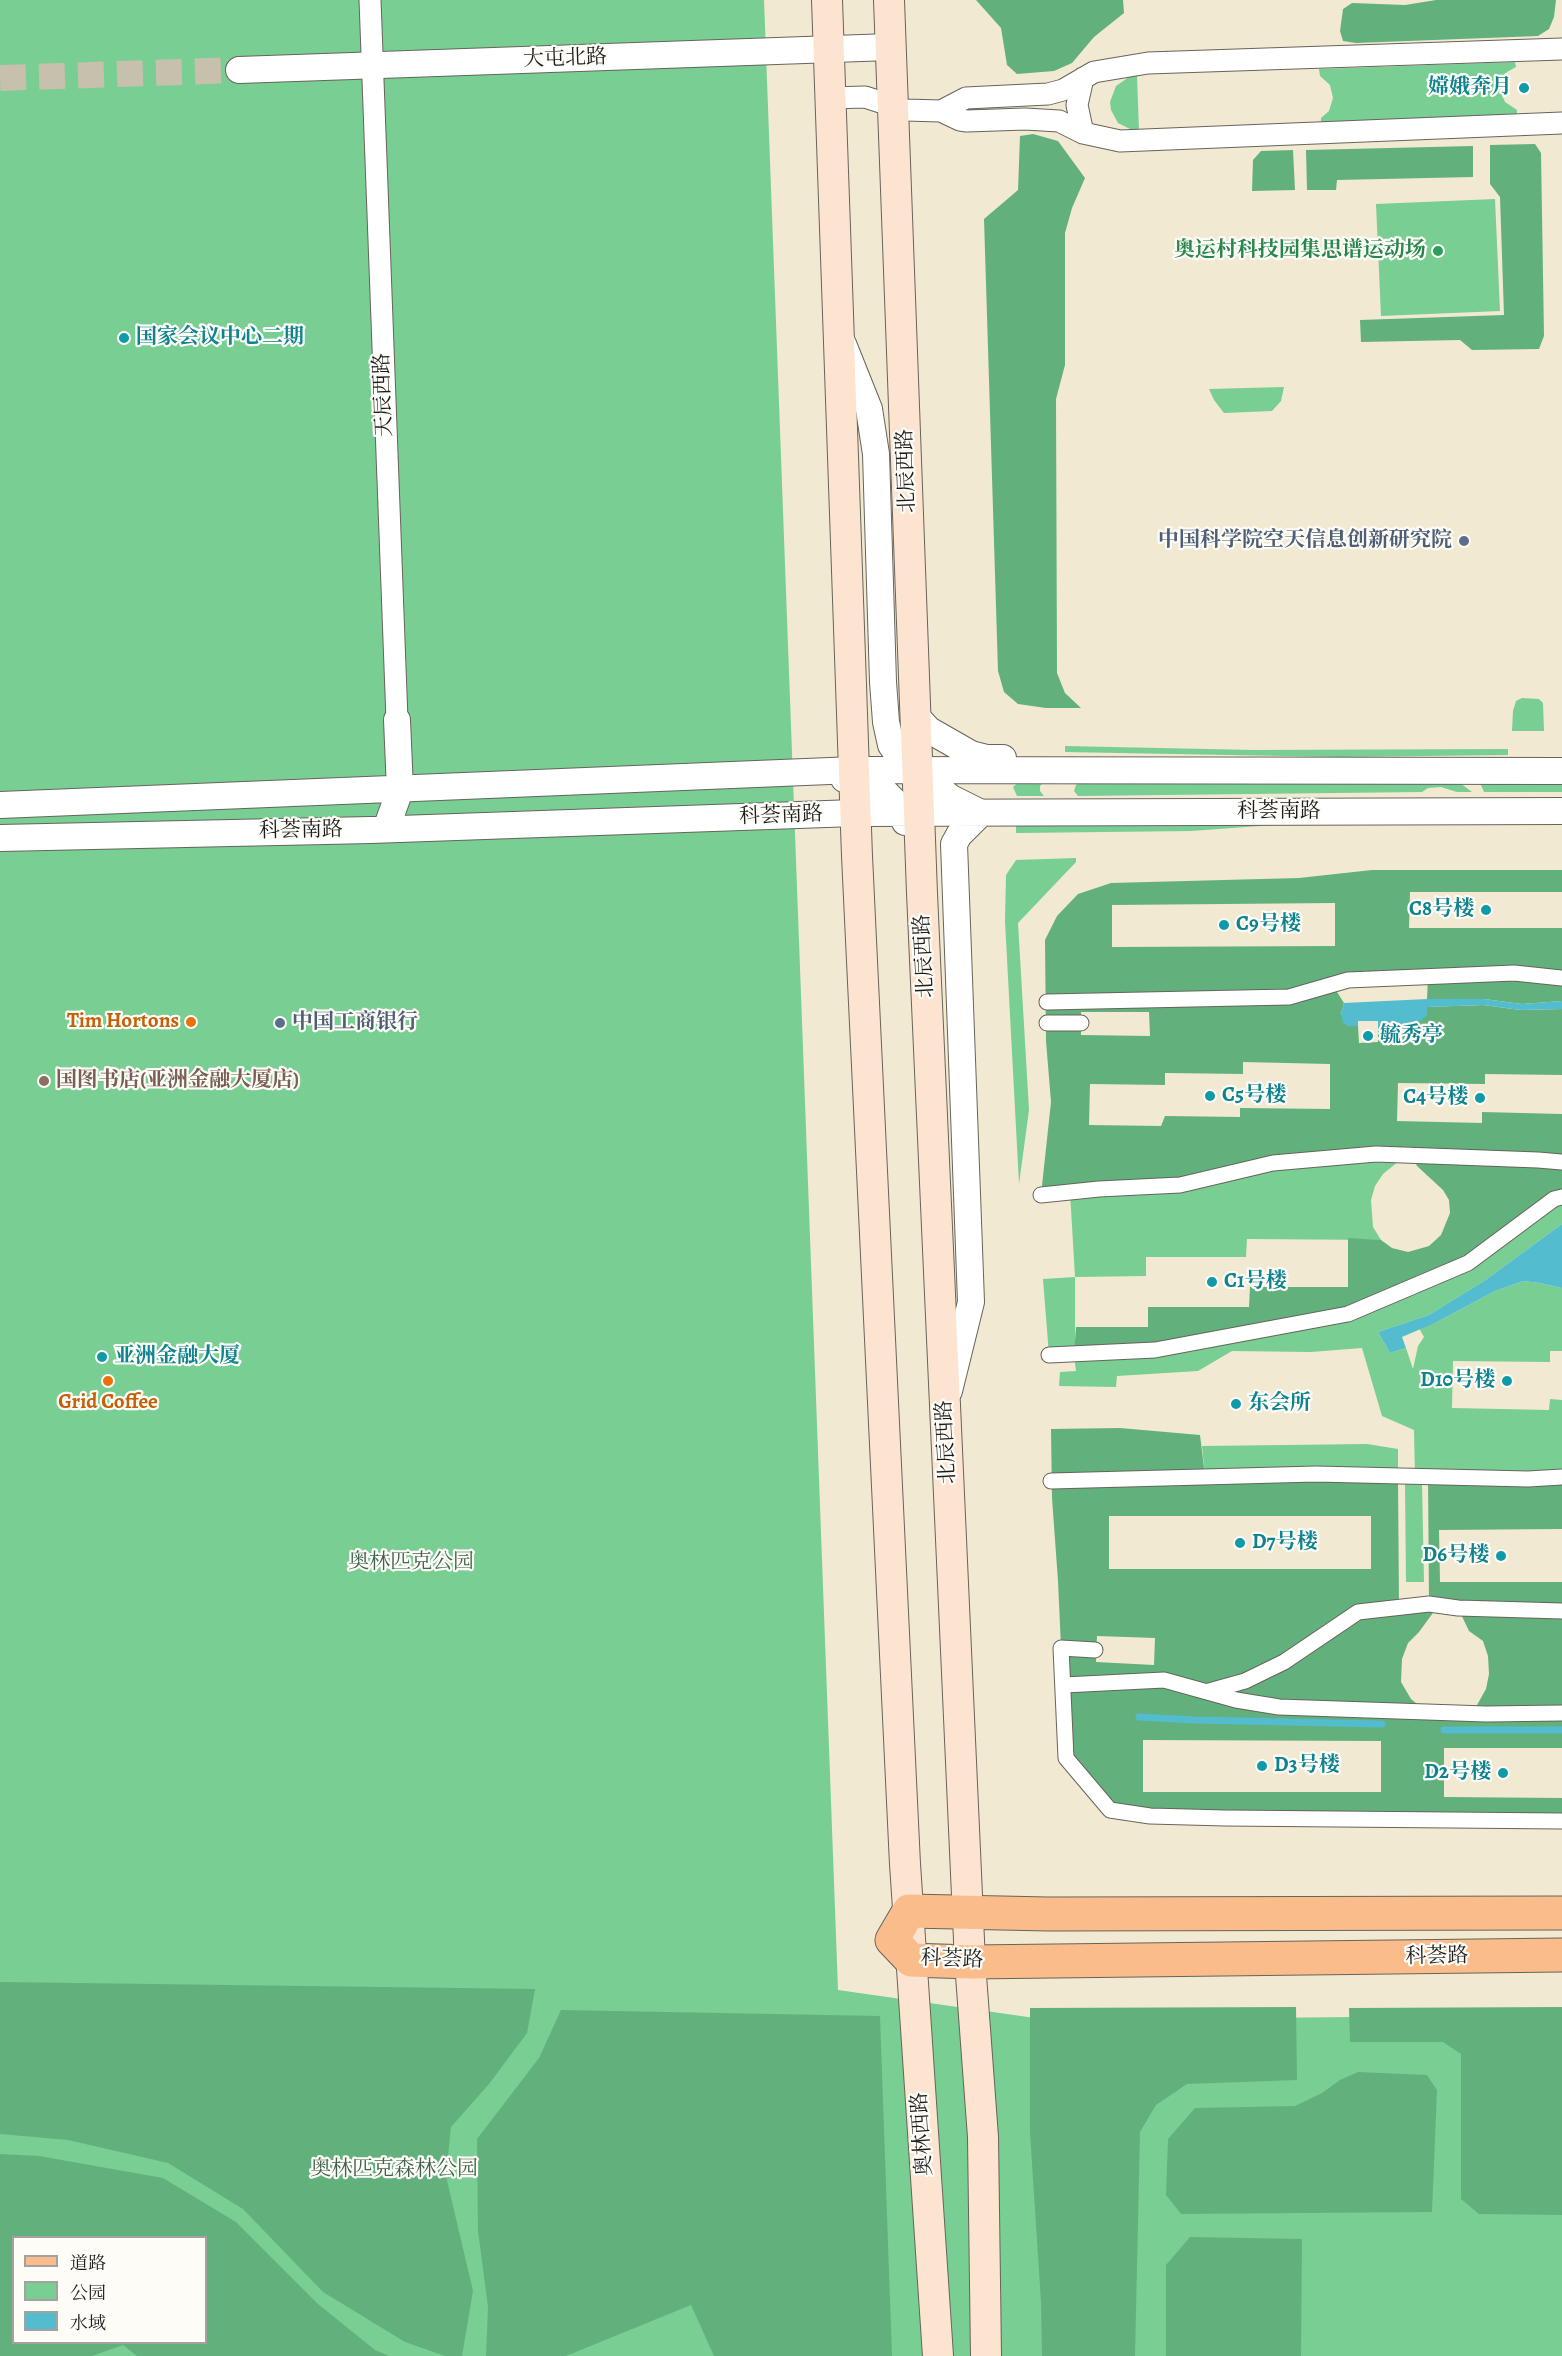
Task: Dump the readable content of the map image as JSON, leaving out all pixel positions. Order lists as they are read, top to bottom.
{
  "streets": {
    "main road": ["北辰西路", "科荟路", "奥林西路"],
    "street": ["大屯北路", "天辰西路", "科荟南路"]
  },
  "crossings": [
    ["大屯北路", "天辰西路"],
    ["大屯北路", "北辰西路"],
    ["天辰西路", "科荟南路"],
    ["北辰西路", "科荟南路"],
    ["北辰西路", "科荟路"],
    ["科荟路", "奥林西路"]
  ],
  "parks": ["奥林匹克公园", "奥林匹克森林公园"],
  "places": [
    "嫦娥奔月",
    "奥运村科技园集思谱运动场",
    "国家会议中心二期",
    "中国科学院空天信息创新研究院",
    "C8号楼",
    "C9号楼",
    "Tim Hortons",
    "中国工商银行",
    "毓秀亭",
    "国图书店(亚洲金融大厦店)",
    "C5号楼",
    "C4号楼",
    "C1号楼",
    "亚洲金融大厦",
    "Grid Coffee",
    "D10号楼",
    "东会所",
    "D7号楼",
    "D6号楼",
    "D3号楼",
    "D2号楼"
  ],
  "legend": ["道路", "公园", "水域"]
}
